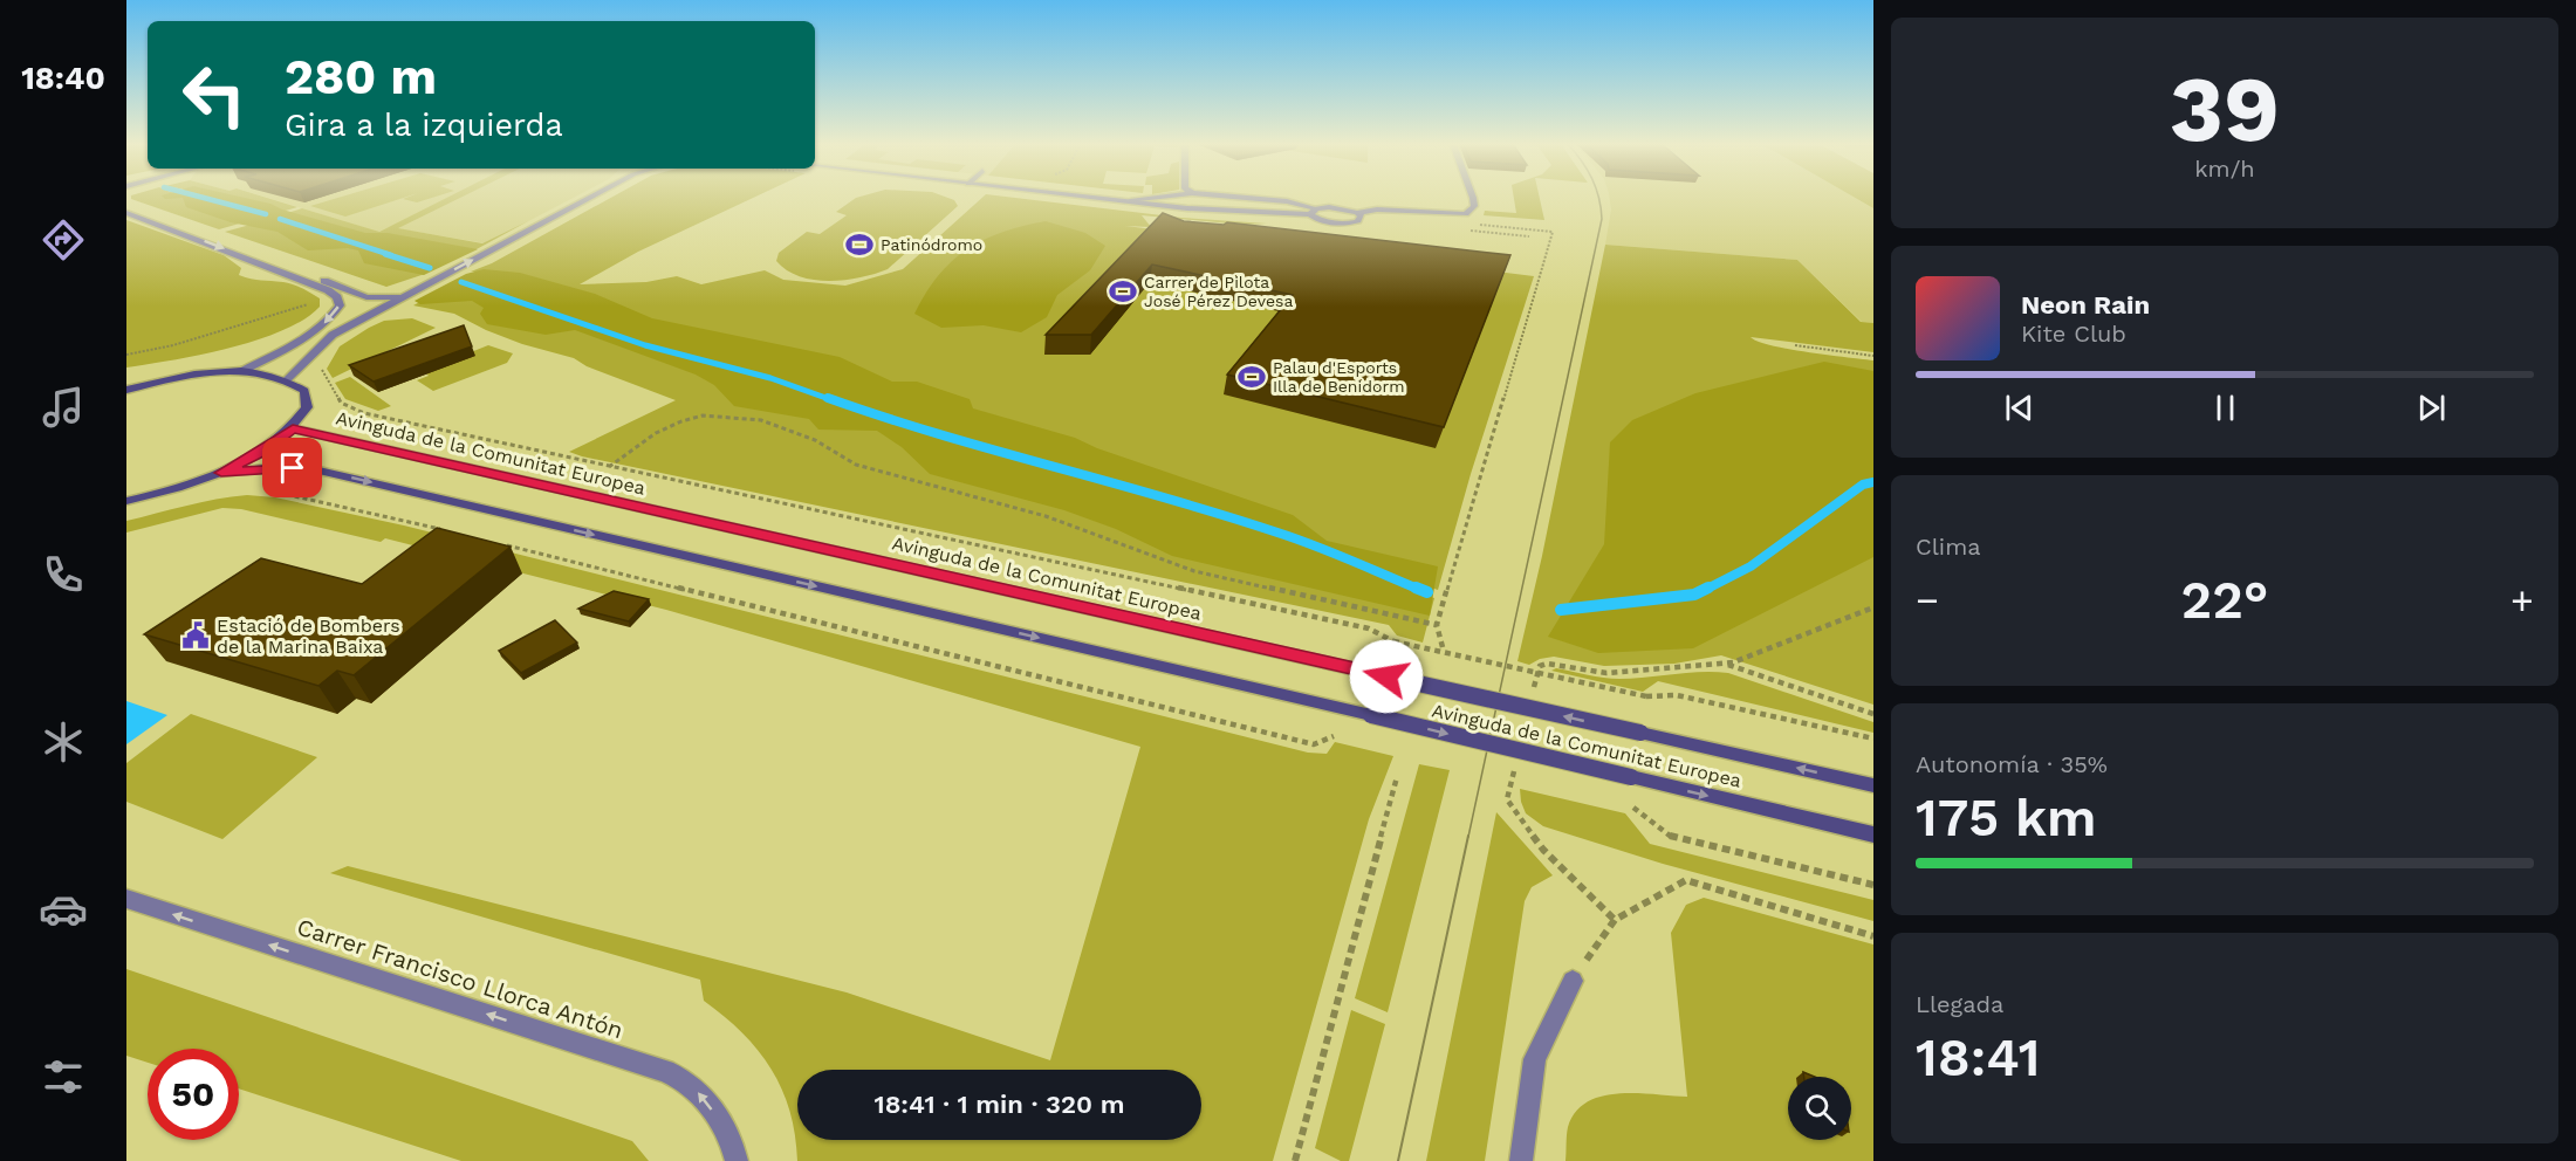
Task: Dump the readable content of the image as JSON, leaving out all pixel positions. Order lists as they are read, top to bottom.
{
  "streets": {
    "main road": ["Avinguda de la Comunitat Europea"],
    "street": ["Carrer Francisco Llorca Antón"]
  },
  "one_way": ["Carrer Francisco Llorca Antón"],
  "places": {
    "sports": ["Patinódromo", "Carrer de Pilota José Pérez Devesa", "Palau d'Esports Illa de Benidorm"],
    "public building": ["Estació de Bombers de la Marina Baixa"]
  },
  "page": {
    "tabs": "18:40",
    "tile": [
      ["39", "km/h"],
      "Clima",
      ["Autonomía · 35%", "175 km"],
      ["Llegada", "18:41"]
    ],
    "turn": ["280 m", "Gira a la izquierda"],
    "song": ["Neon Rain", "Kite Club"],
    "heat": ["−", "22°", "+"],
    "limit": "50",
    "trip": "18:41 · 1 min · 320 m"
  }
}
